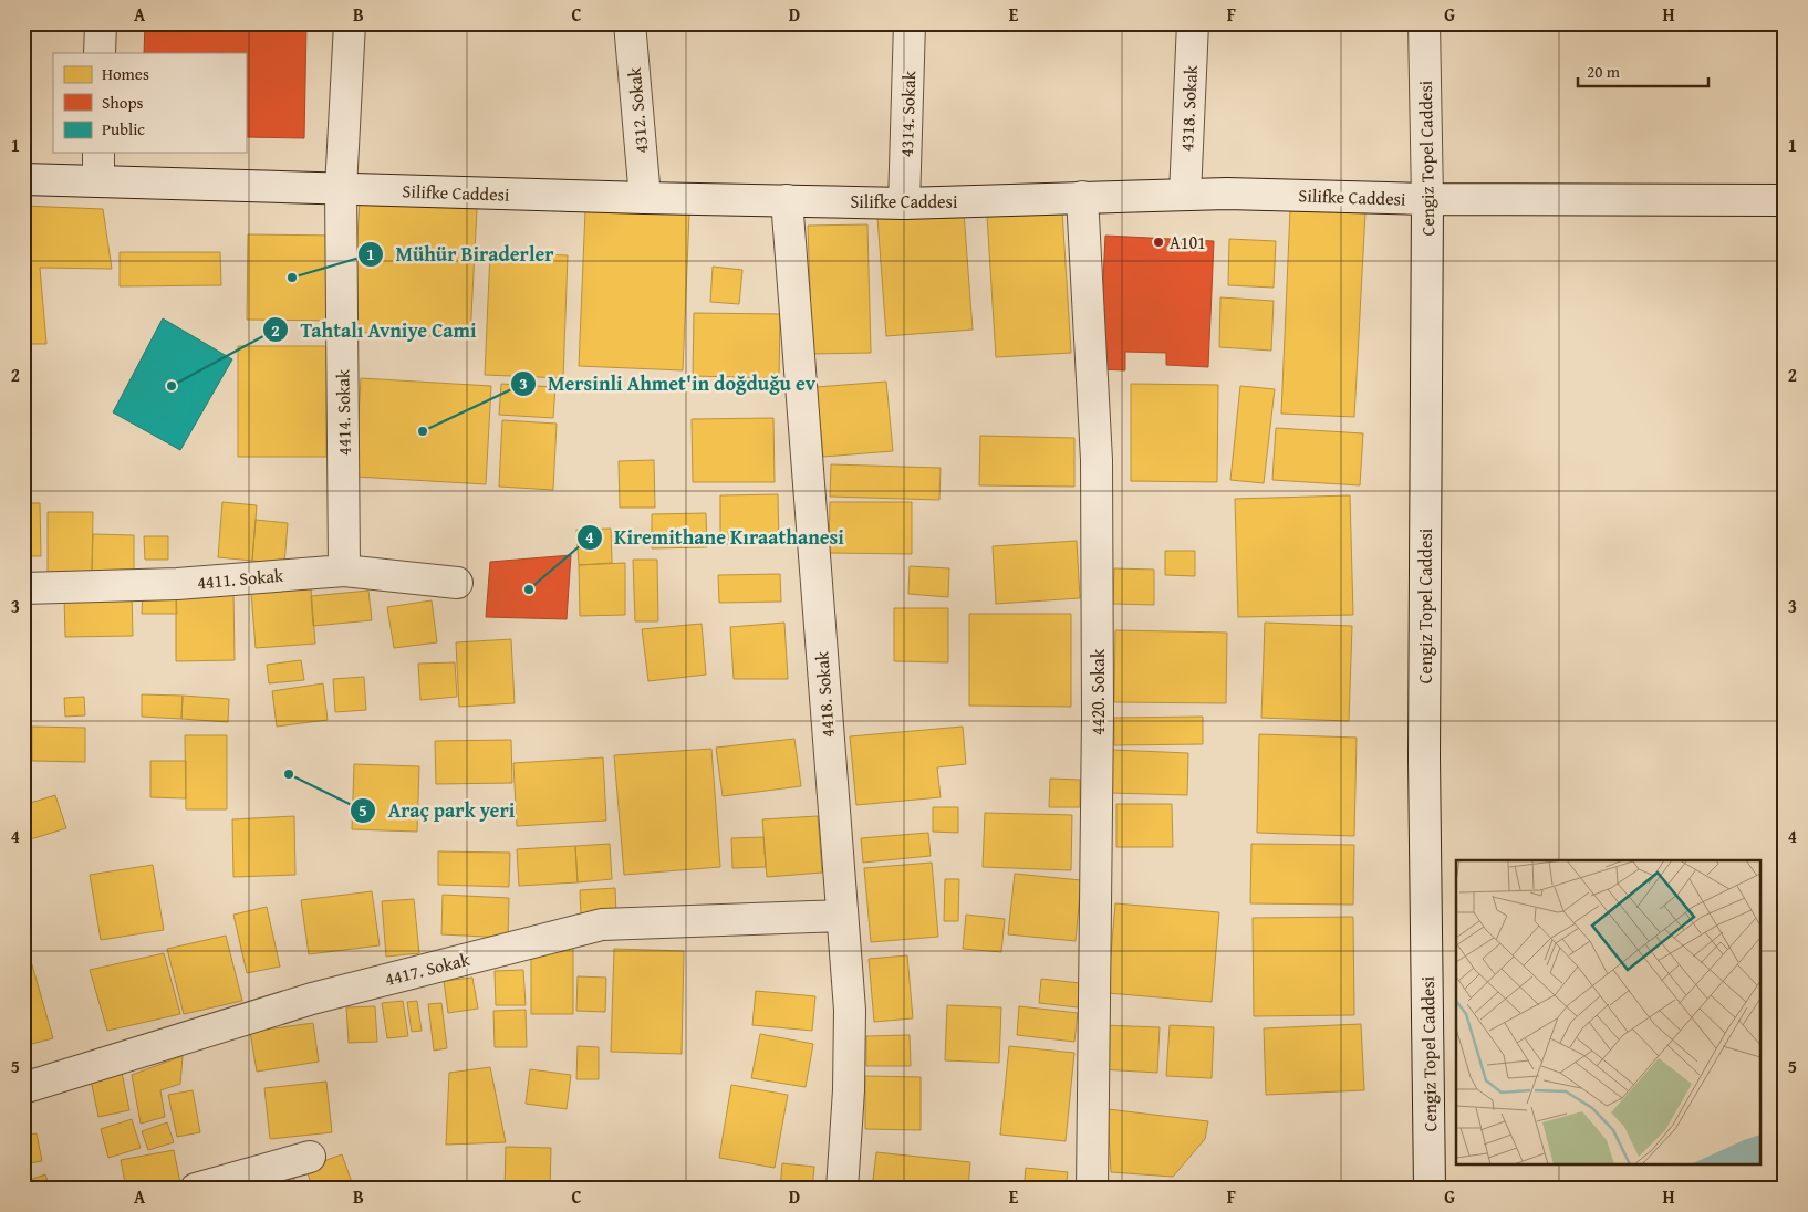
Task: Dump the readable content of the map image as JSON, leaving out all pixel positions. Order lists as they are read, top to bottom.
{
  "streets": {
    "street": [
      "4318. Sokak",
      "4312. Sokak",
      "4314. Sokak",
      "Cengiz Topel Caddesi",
      "Silifke Caddesi",
      "4414. Sokak",
      "4411. Sokak",
      "4420. Sokak",
      "4418. Sokak",
      "4417. Sokak"
    ]
  },
  "crossings": [
    ["4318. Sokak", "Silifke Caddesi"],
    ["4312. Sokak", "Silifke Caddesi"],
    ["4314. Sokak", "Silifke Caddesi"],
    ["Cengiz Topel Caddesi", "Silifke Caddesi"],
    ["Silifke Caddesi", "4414. Sokak"],
    ["Silifke Caddesi", "4420. Sokak"],
    ["Silifke Caddesi", "4418. Sokak"],
    ["4414. Sokak", "4411. Sokak"],
    ["4418. Sokak", "4417. Sokak"]
  ],
  "places": [
    "A101",
    "Mühür Biraderler",
    "Tahtalı Avniye Cami",
    "Mersinli Ahmet'in doğduğu ev",
    "Kiremithane Kıraathanesi",
    "Araç park yeri"
  ],
  "legend": ["Homes", "Shops", "Public"],
  "scale_bar": "20 m",
  "grid": {
    "columns": [
      "A",
      "B",
      "C",
      "D",
      "E",
      "F",
      "G",
      "H"
    ],
    "rows": [
      "1",
      "2",
      "3",
      "4",
      "5"
    ]
  }
}
